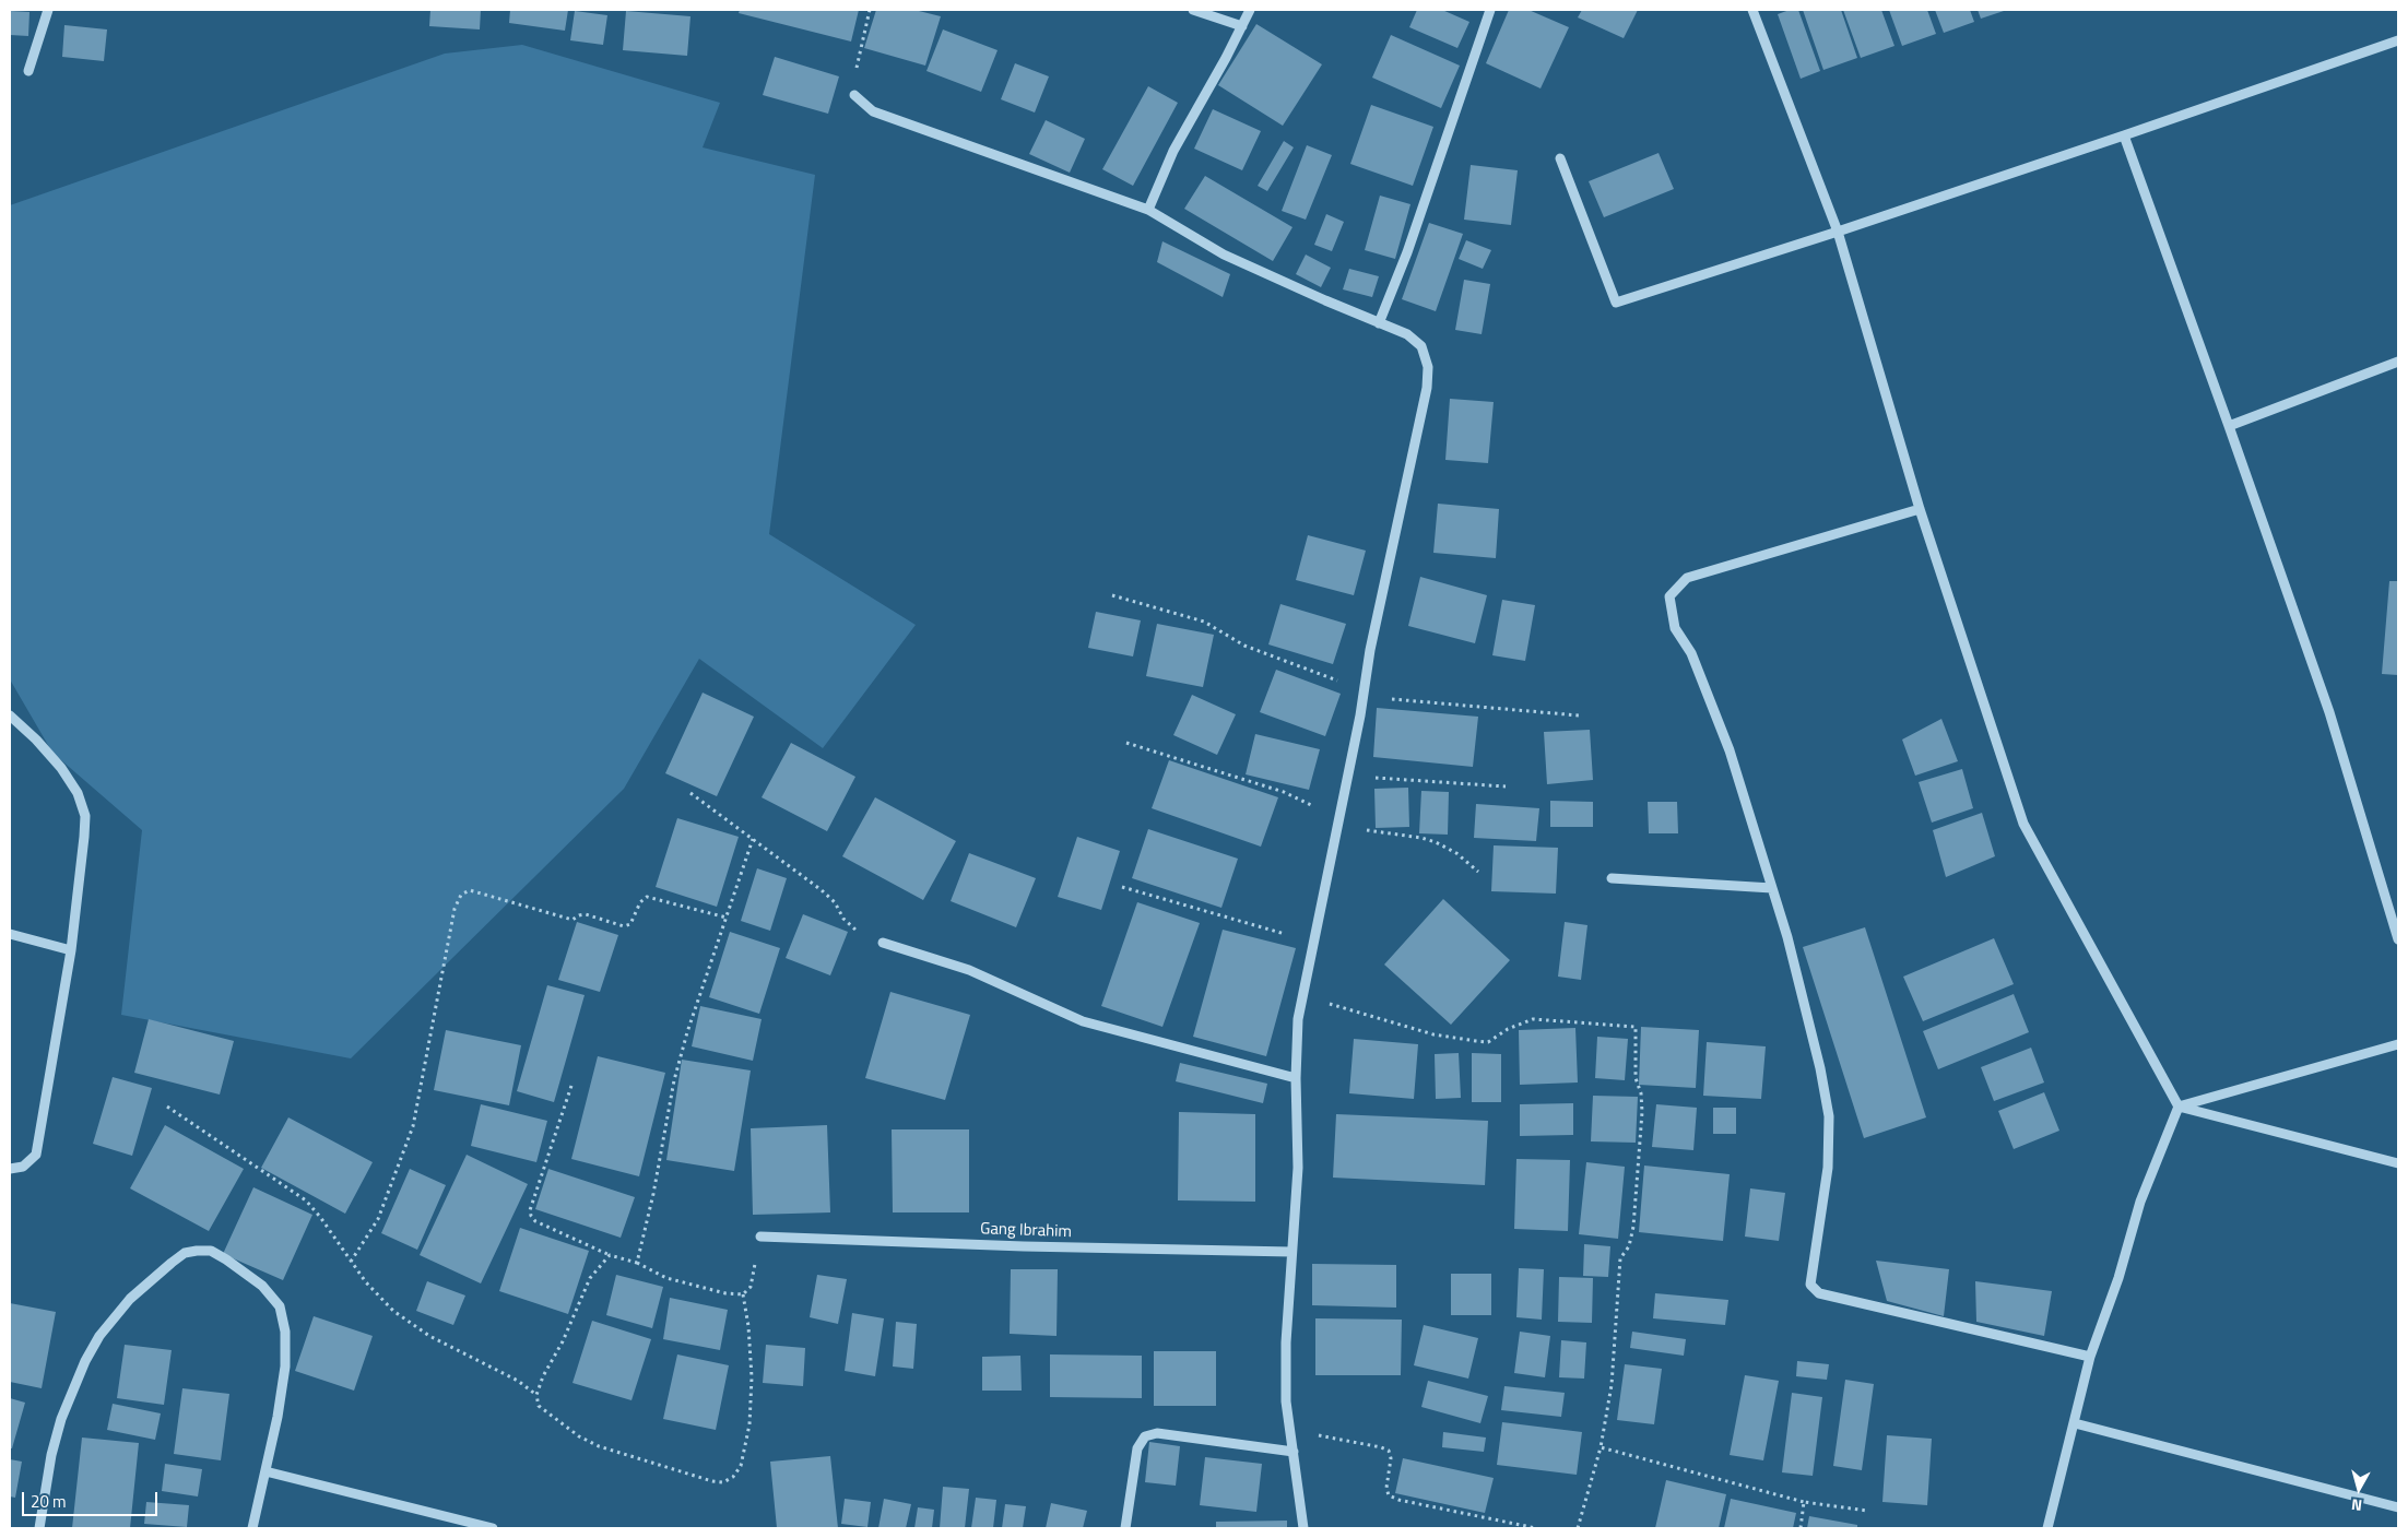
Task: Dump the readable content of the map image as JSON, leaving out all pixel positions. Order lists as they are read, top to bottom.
{
  "streets": {
    "street": ["Gang Ibrahim"]
  },
  "scale_bar": "20 m",
  "north": "bottom"
}
